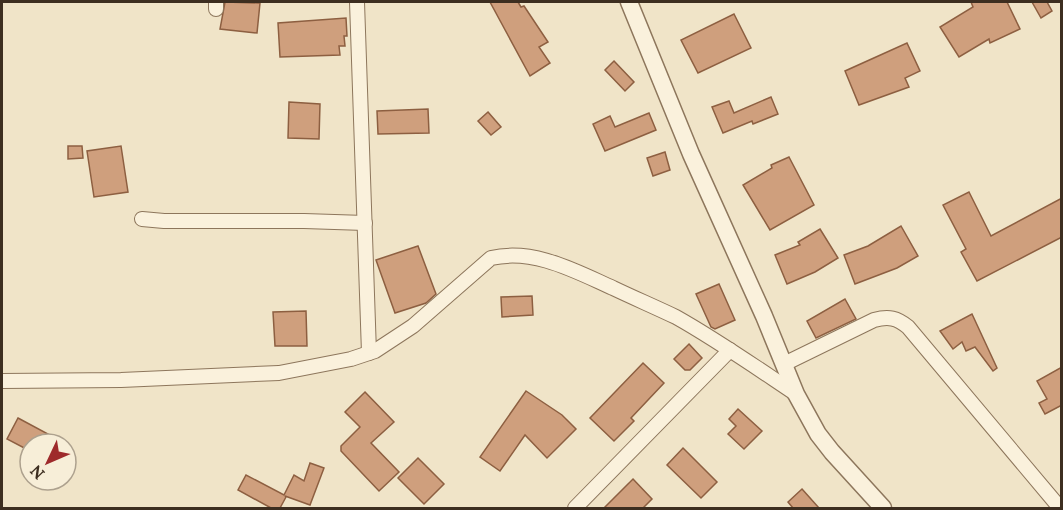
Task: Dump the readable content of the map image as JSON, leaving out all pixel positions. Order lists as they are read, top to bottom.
{
  "north": "bottom left"
}
